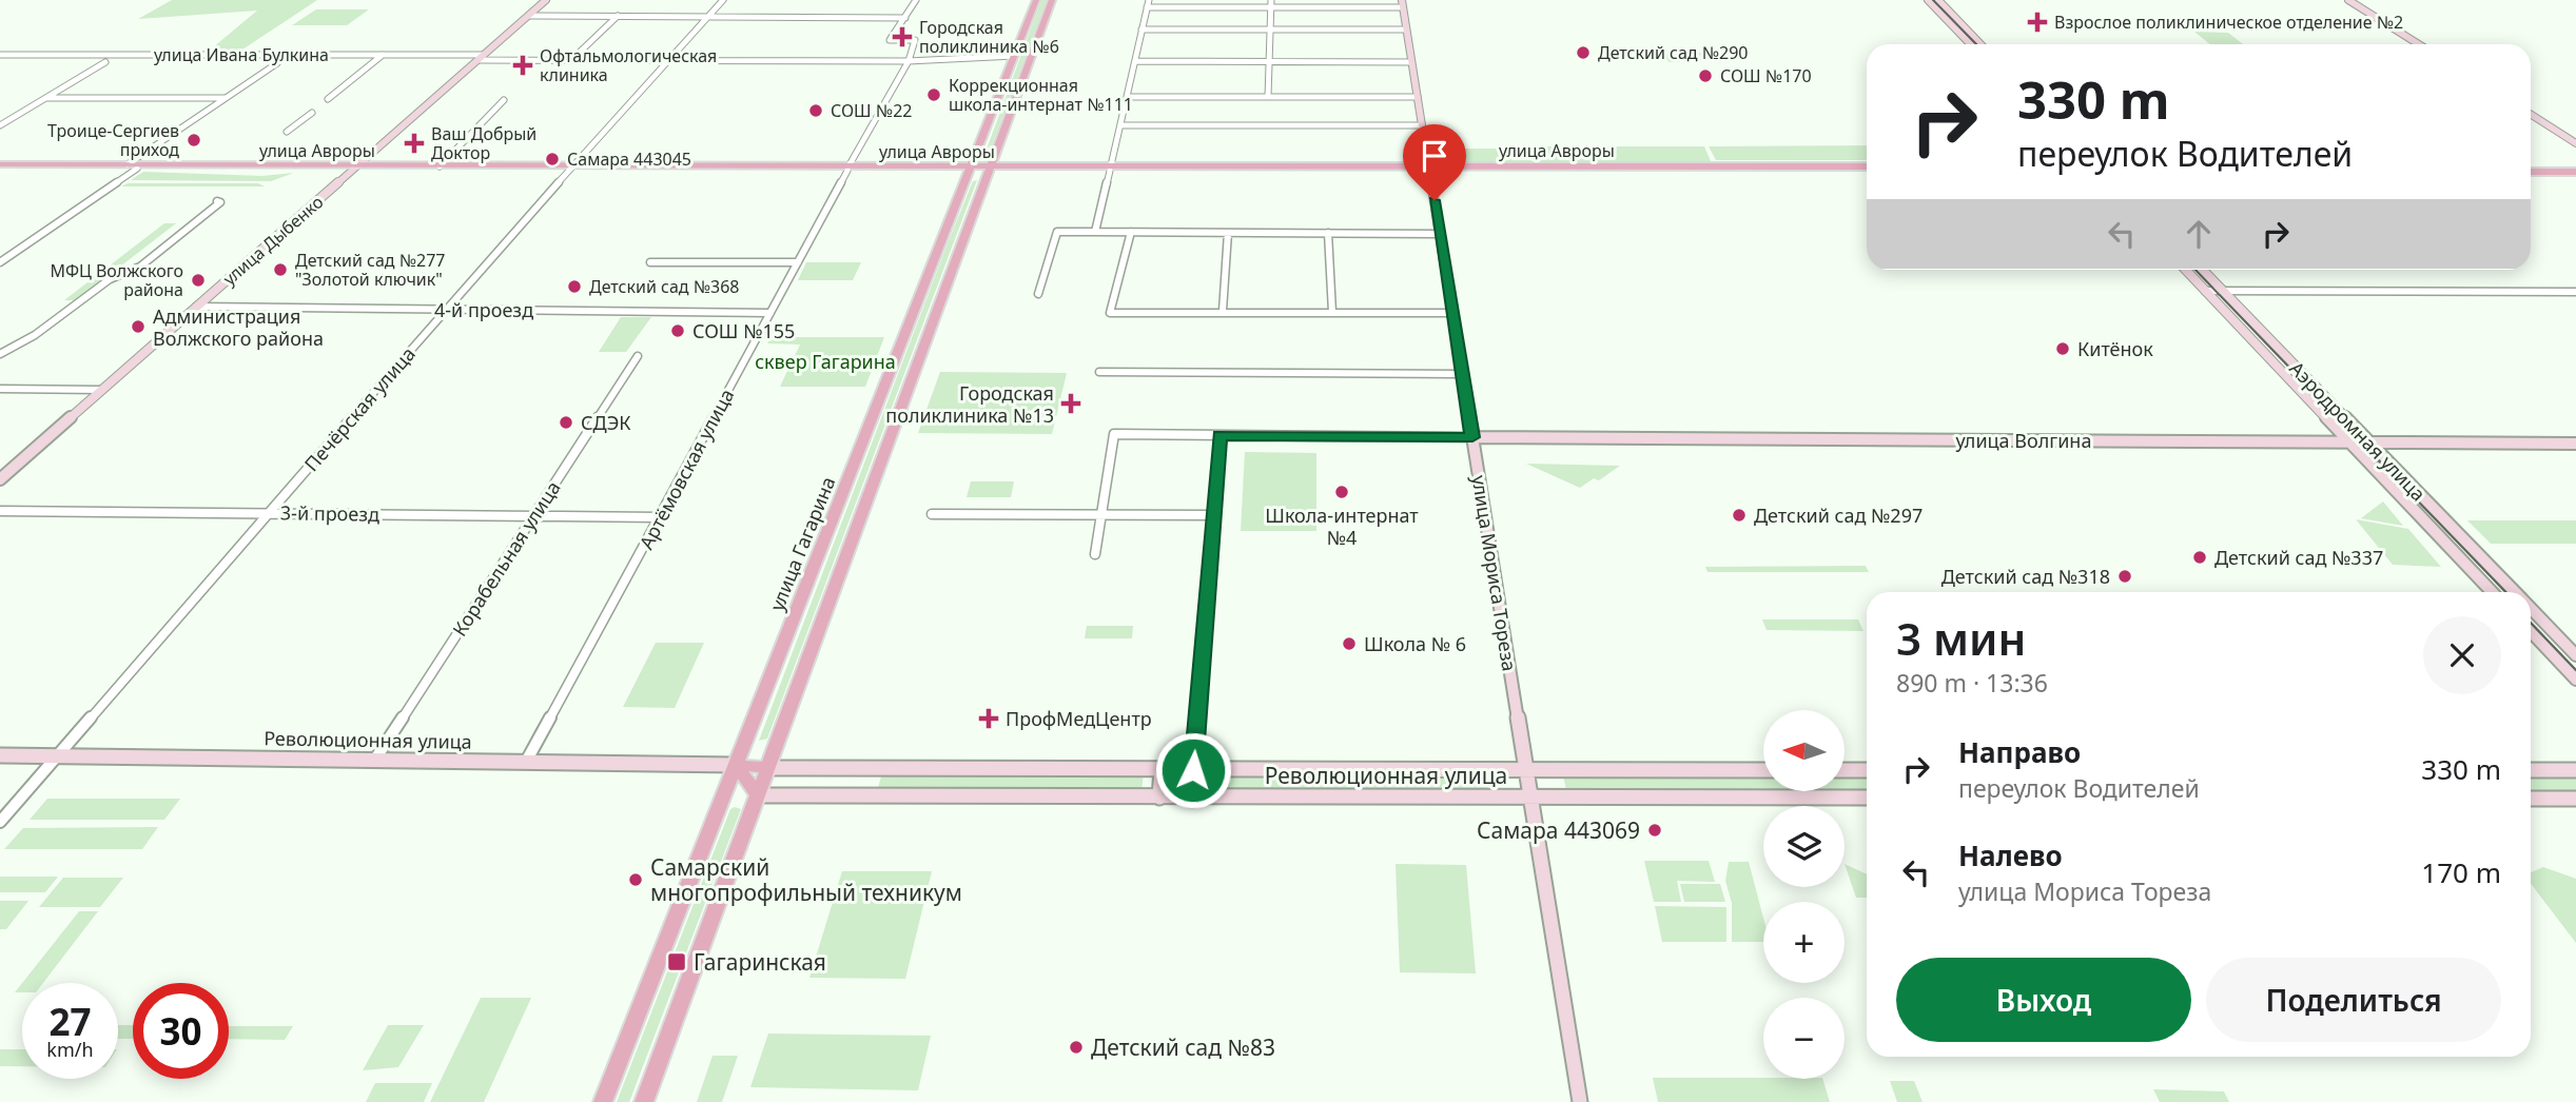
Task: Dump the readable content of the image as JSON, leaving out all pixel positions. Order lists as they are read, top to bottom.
{
  "streets": {
    "main road": [
      "улица Авроры",
      "улица Дыбенко",
      "Аэродромная улица",
      "улица Волгина",
      "улица Гагарина",
      "улица Мориса Тореза",
      "Революционная улица"
    ],
    "street": [
      "улица Ивана Булкина",
      "4-й проезд",
      "Печёрская улица",
      "Артёмовская улица",
      "3-й проезд",
      "Корабельная улица"
    ]
  },
  "crossings": [
    ["улица Ивана Булкина", "улица Дыбенко"],
    ["улица Ивана Булкина", "Печёрская улица"],
    ["улица Ивана Булкина", "Артёмовская улица"],
    ["улица Ивана Булкина", "улица Гагарина"],
    ["улица Авроры", "улица Дыбенко"],
    ["улица Авроры", "Печёрская улица"],
    ["улица Авроры", "Артёмовская улица"],
    ["улица Авроры", "улица Гагарина"],
    ["улица Авроры", "улица Мориса Тореза"],
    ["улица Дыбенко", "4-й проезд"],
    ["4-й проезд", "Печёрская улица"],
    ["4-й проезд", "Артёмовская улица"],
    ["Печёрская улица", "3-й проезд"],
    ["Печёрская улица", "Революционная улица"],
    ["Аэродромная улица", "улица Волгина"],
    ["улица Волгина", "улица Мориса Тореза"],
    ["Артёмовская улица", "3-й проезд"],
    ["Артёмовская улица", "Революционная улица"],
    ["3-й проезд", "Корабельная улица"],
    ["улица Гагарина", "Революционная улица"],
    ["Корабельная улица", "Революционная улица"],
    ["улица Мориса Тореза", "Революционная улица"]
  ],
  "parks": ["сквер Гагарина"],
  "places": {
    "health": [
      "Взрослое поликлиническое отделение №2",
      "Городская поликлиника №6",
      "Офтальмологическая клиника",
      "Ваш Добрый Доктор",
      "Городская поликлиника №13",
      "ПрофМедЦентр"
    ],
    "other": [
      "Детский сад №290",
      "СОШ №170",
      "Коррекционная школа-интернат №111",
      "СОШ №22",
      "Троице-Сергиев приход",
      "Самара 443045",
      "Детский сад №277 \"Золотой ключик\"",
      "МФЦ Волжского района",
      "Детский сад №368",
      "Администрация Волжского района",
      "СОШ №155",
      "Китёнок",
      "СДЭК",
      "Школа-интернат №4",
      "Детский сад №297",
      "Детский сад №337",
      "Детский сад №318",
      "Школа № 6",
      "Самара 443069",
      "Самарский многопрофильный техникум",
      "Детский сад №83"
    ],
    "transit": ["Гагаринская"]
  },
  "north": "left",
  "page": {
    "turn": ["330 m", "переулок Водителей"],
    "heading": ["3 мин", "890 m · 13:36"],
    "map_buttons": ["+", "−"],
    "list": [
      {
        "name": "Направо",
        "note": "переулок Водителей",
        "value": "330 m"
      },
      {
        "name": "Налево",
        "note": "улица Мориса Тореза",
        "value": "170 m"
      }
    ],
    "buttons": ["Выход", "Поделиться"],
    "speed": "27 km/h",
    "limit": "30"
  }
}
